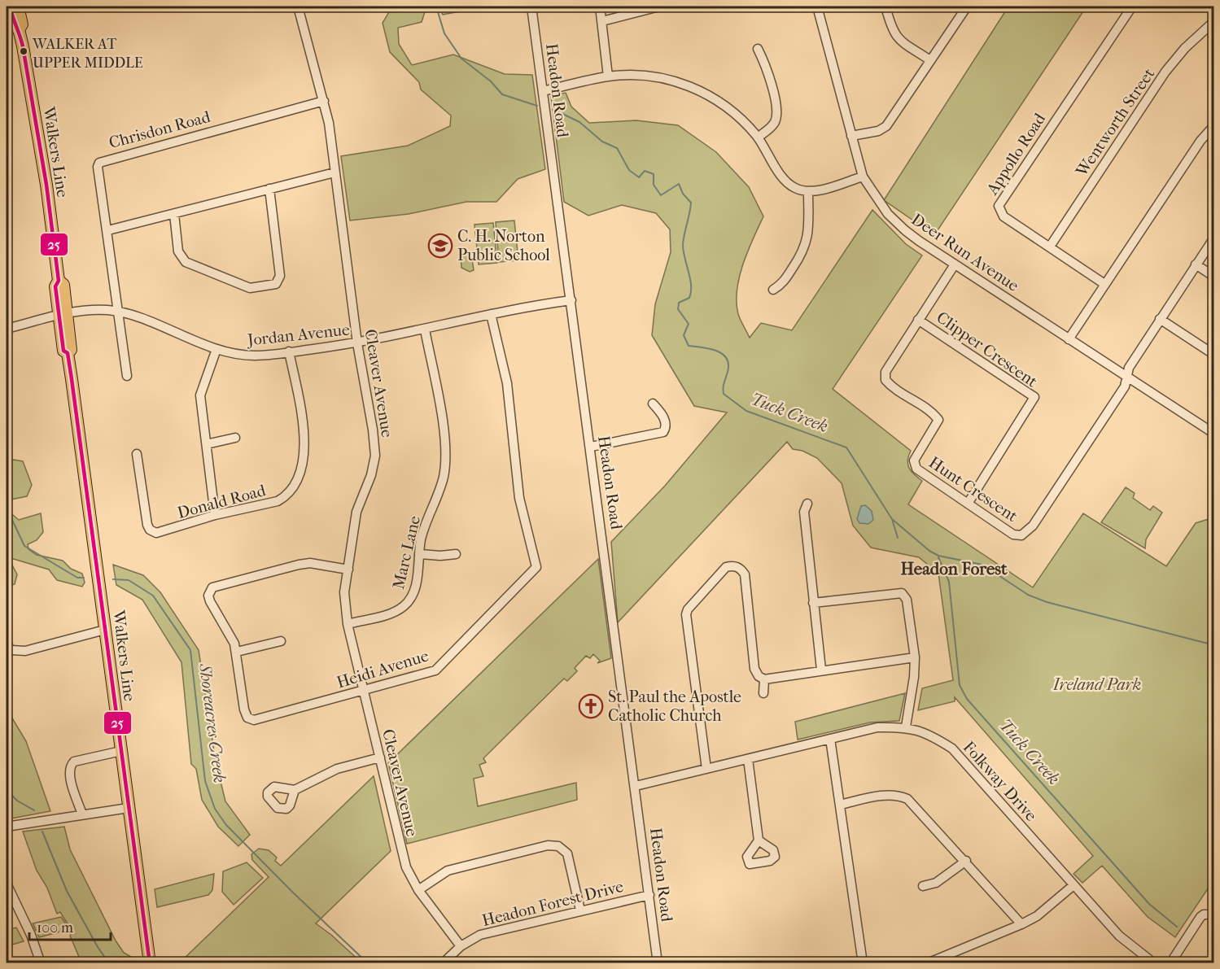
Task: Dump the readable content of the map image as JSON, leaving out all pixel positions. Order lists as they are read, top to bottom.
{
  "streets": {
    "main road": ["Walkers Line"],
    "street": [
      "Headon Road",
      "Wentworth Street",
      "Chrisdon Road",
      "Appollo Road",
      "Deer Run Avenue",
      "Jordan Avenue",
      "Clipper Crescent",
      "Cleaver Avenue",
      "Hunt Crescent",
      "Donald Road",
      "Marc Lane",
      "Heidi Avenue",
      "Folkway Drive",
      "Headon Forest Drive"
    ]
  },
  "crossings": [
    ["Headon Road", "Jordan Avenue"],
    ["Headon Road", "Folkway Drive"],
    ["Headon Road", "Headon Forest Drive"],
    ["Wentworth Street", "Appollo Road"],
    ["Chrisdon Road", "Jordan Avenue"],
    ["Chrisdon Road", "Cleaver Avenue"],
    ["Walkers Line", "Jordan Avenue"],
    ["Deer Run Avenue", "Hunt Crescent"],
    ["Jordan Avenue", "Cleaver Avenue"],
    ["Jordan Avenue", "Donald Road"],
    ["Jordan Avenue", "Marc Lane"],
    ["Jordan Avenue", "Heidi Avenue"],
    ["Clipper Crescent", "Hunt Crescent"],
    ["Cleaver Avenue", "Marc Lane"],
    ["Cleaver Avenue", "Heidi Avenue"],
    ["Cleaver Avenue", "Headon Forest Drive"]
  ],
  "districts": ["Headon Forest"],
  "water": ["Tuck Creek", "Shoreacres Creek"],
  "parks": ["Ireland Park"],
  "places": {
    "other": ["WALKER AT UPPER MIDDLE"],
    "school or university": ["C. H. Norton Public School"],
    "church": ["St. Paul the Apostle Catholic Church"]
  },
  "lines": ["transit line 25"],
  "scale_bar": "100 m"
}
